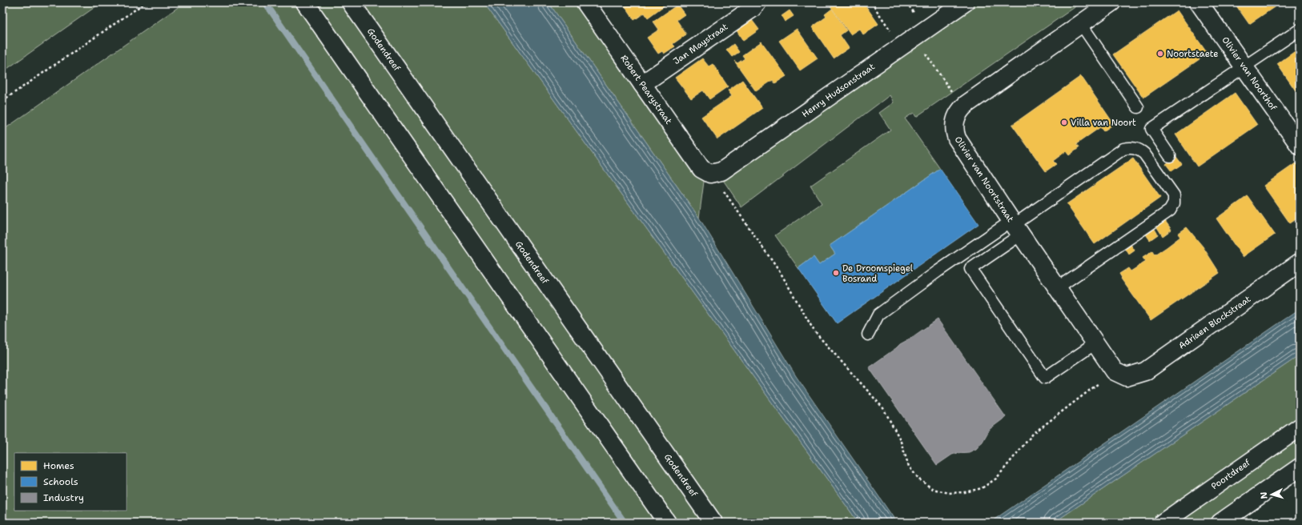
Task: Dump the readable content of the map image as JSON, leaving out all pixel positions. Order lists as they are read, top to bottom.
{
  "streets": {
    "street": [
      "Jan Maystraat",
      "Godendreef",
      "Olivier van Noorthof",
      "Robert Pearystraat",
      "Henry Hudsonstraat",
      "Olivier van Noortstraat",
      "Adriaen Blockstraat",
      "Poortdreef"
    ]
  },
  "crossings": [
    ["Jan Maystraat", "Robert Pearystraat"],
    ["Robert Pearystraat", "Henry Hudsonstraat"],
    ["Olivier van Noortstraat", "Adriaen Blockstraat"]
  ],
  "places": ["Noortstaete", "Villa van Noort", "De Droomspiegel Bosrand"],
  "legend": ["Homes", "Schools", "Industry"],
  "north": "left"
}
